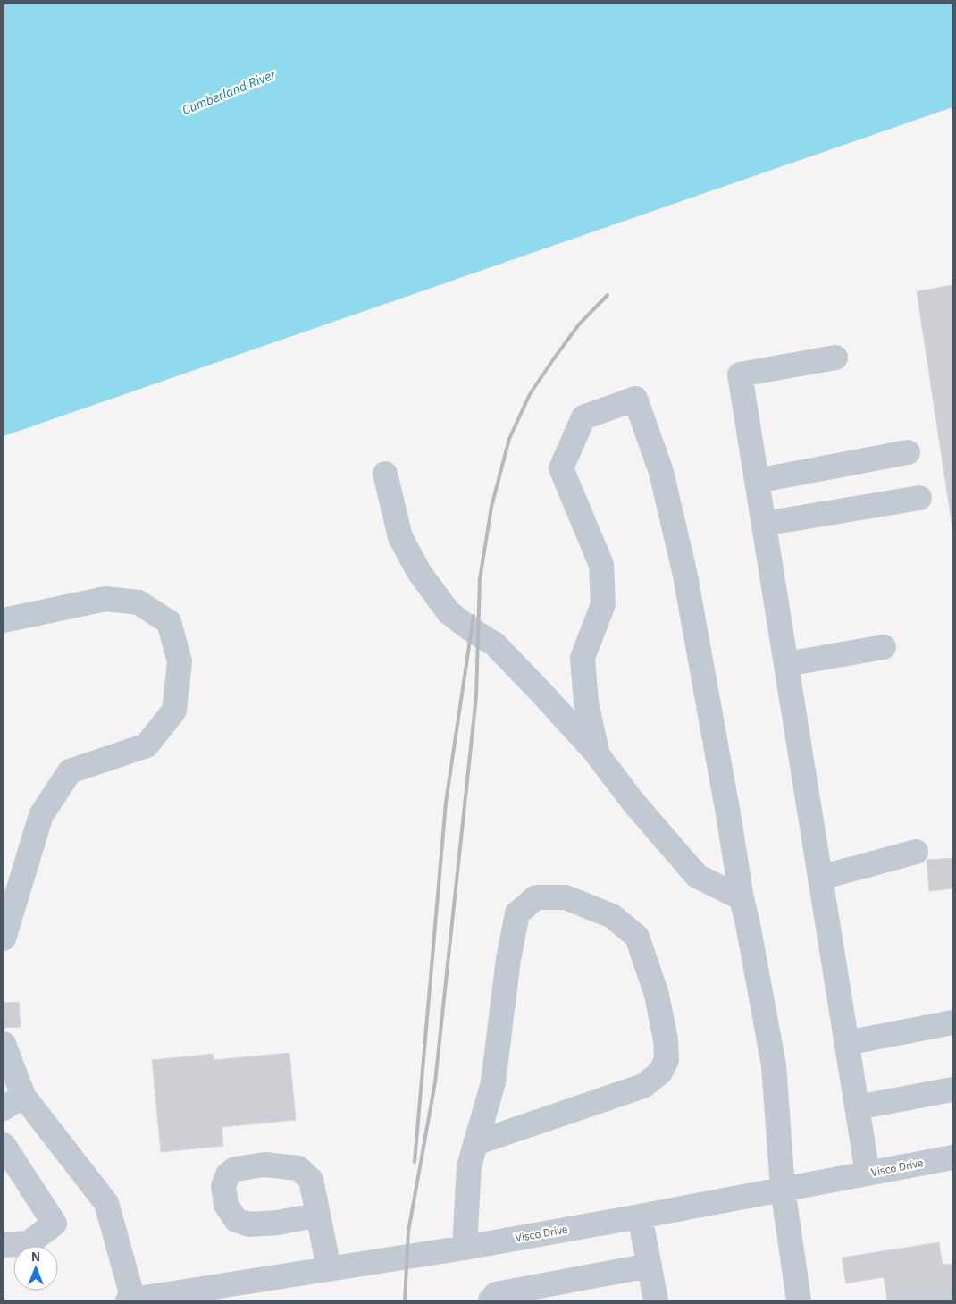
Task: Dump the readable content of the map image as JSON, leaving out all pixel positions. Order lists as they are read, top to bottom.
{
  "streets": {
    "street": ["Visco Drive"]
  },
  "water": ["Cumberland River"],
  "north": "top"
}
